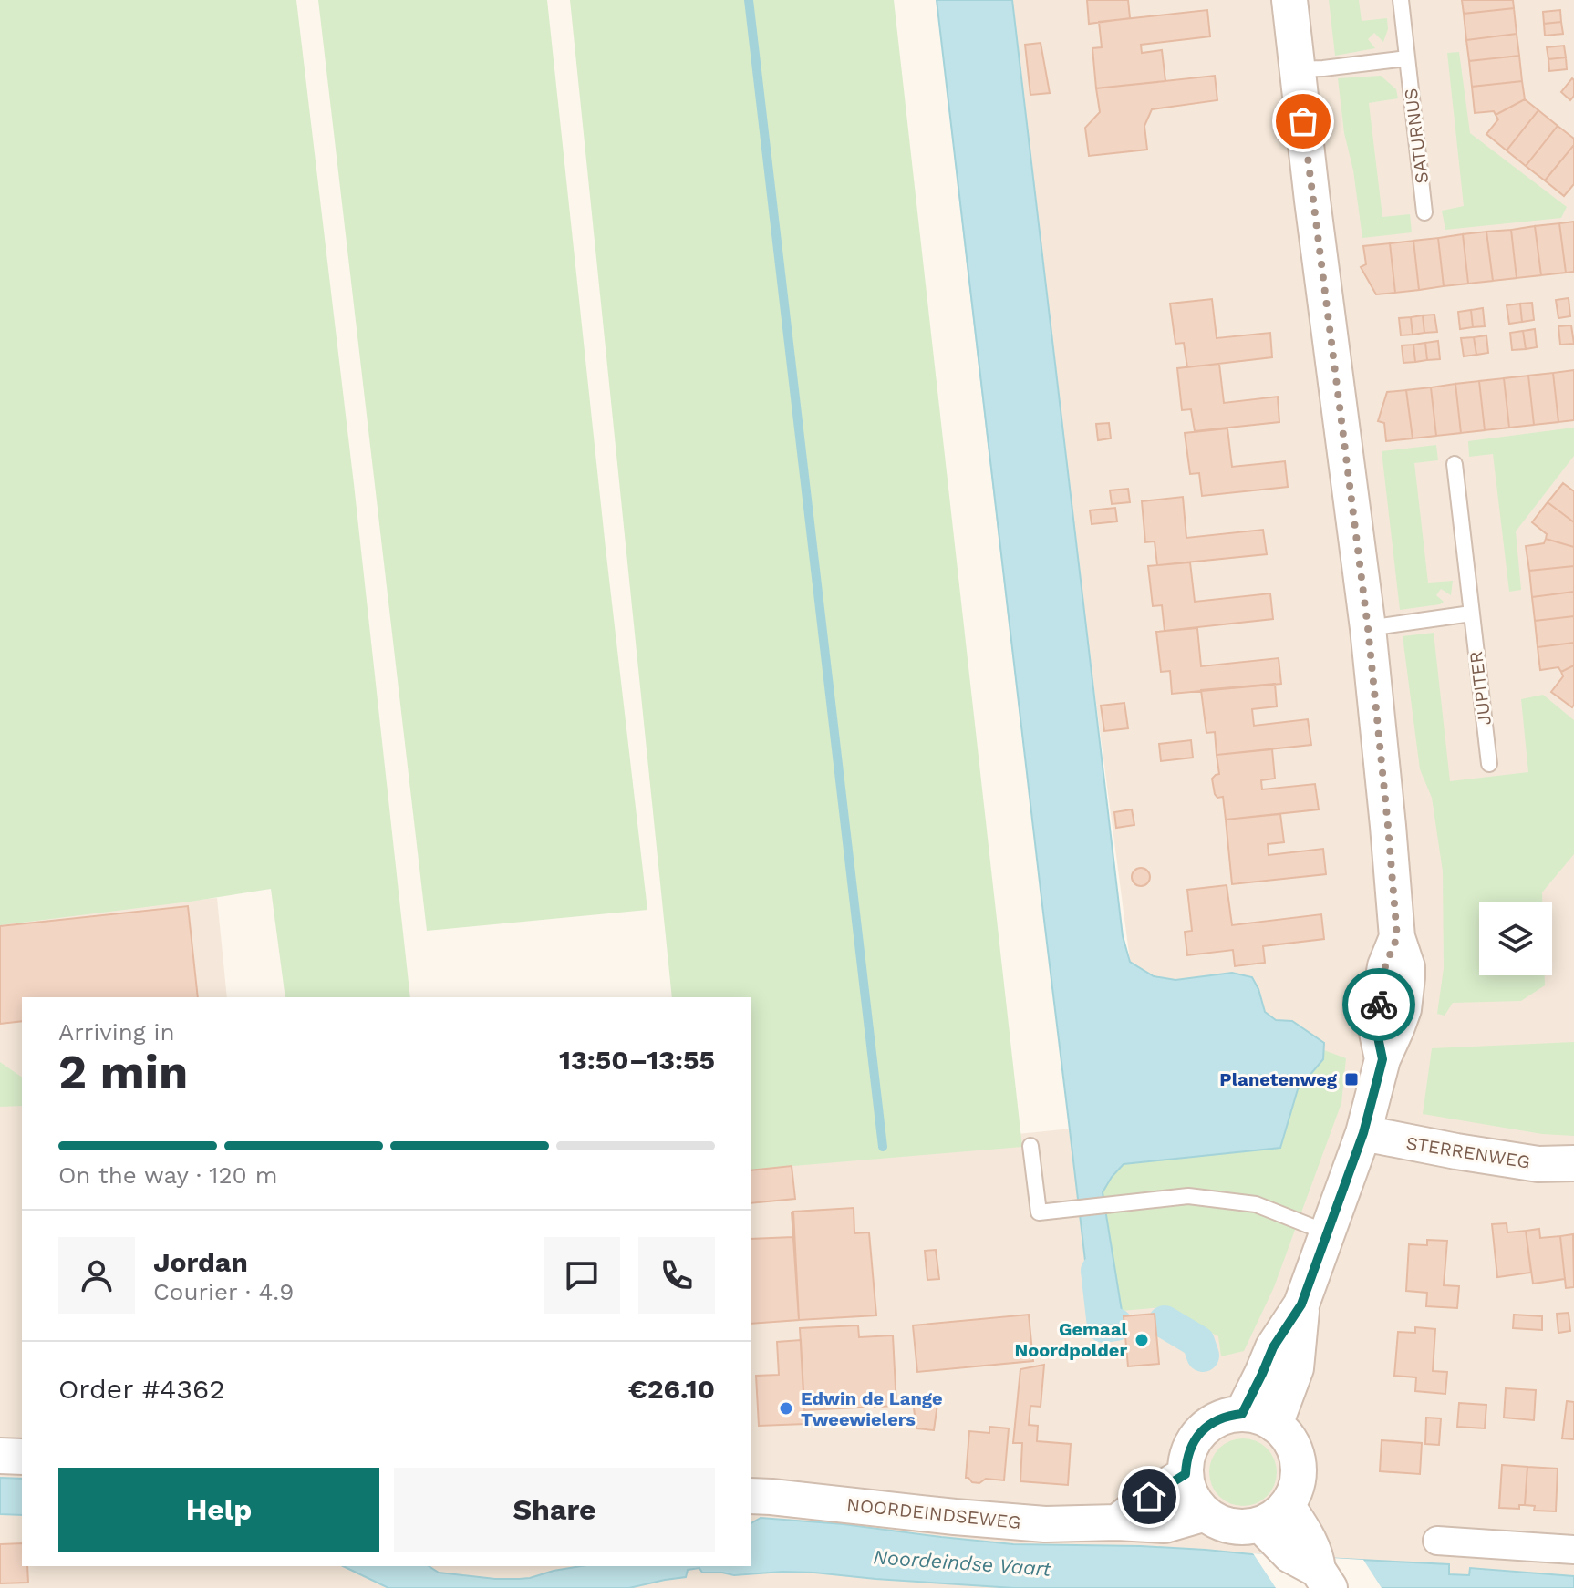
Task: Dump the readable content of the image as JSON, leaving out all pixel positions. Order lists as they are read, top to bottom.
{
  "streets": {
    "street": ["STERRENWEG", "NOORDEINDSEWEG"],
    "lane": ["SATURNUS", "JUPITER"]
  },
  "water": ["Noordeindse Vaart"],
  "places": {
    "transit": ["Planetenweg"],
    "other": ["Gemaal Noordpolder", "Edwin de Lange Tweewielers"]
  },
  "page": {
    "heading": ["2 min", "Arriving in", "13:50–13:55"],
    "panel": [
      "Jordan",
      "Courier · 4.9",
      "Order #4362",
      "€26.10"
    ],
    "bar": "On the way · 120 m",
    "buttons": ["Help", "Share"]
  }
}
